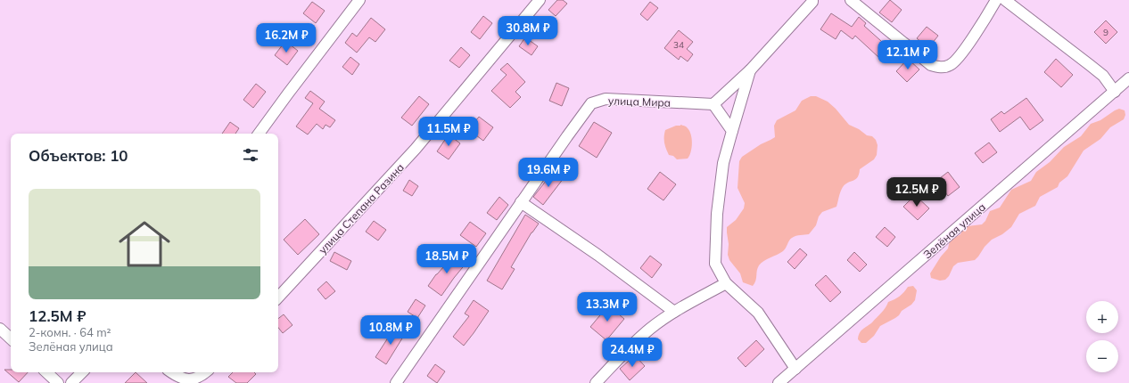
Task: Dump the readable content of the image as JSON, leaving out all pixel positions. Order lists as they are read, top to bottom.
{
  "streets": {
    "street": ["улица Мира", "улица Степана Разина", "Зелёная улица"]
  },
  "house_numbers": ["9", "34"],
  "page": {
    "price": [
      "30.8M ₽",
      "16.2M ₽",
      "12.1M ₽",
      "11.5M ₽",
      "19.6M ₽",
      "12.5M ₽",
      "18.5M ₽",
      "13.3M ₽",
      "10.8M ₽",
      "24.4M ₽"
    ],
    "heading": "Объектов: 10",
    "list": [
      {
        "name": "12.5M ₽",
        "note": "2-комн. · 64 m² · Зелёная улица"
      }
    ],
    "map_buttons": ["+", "−"]
  }
}
